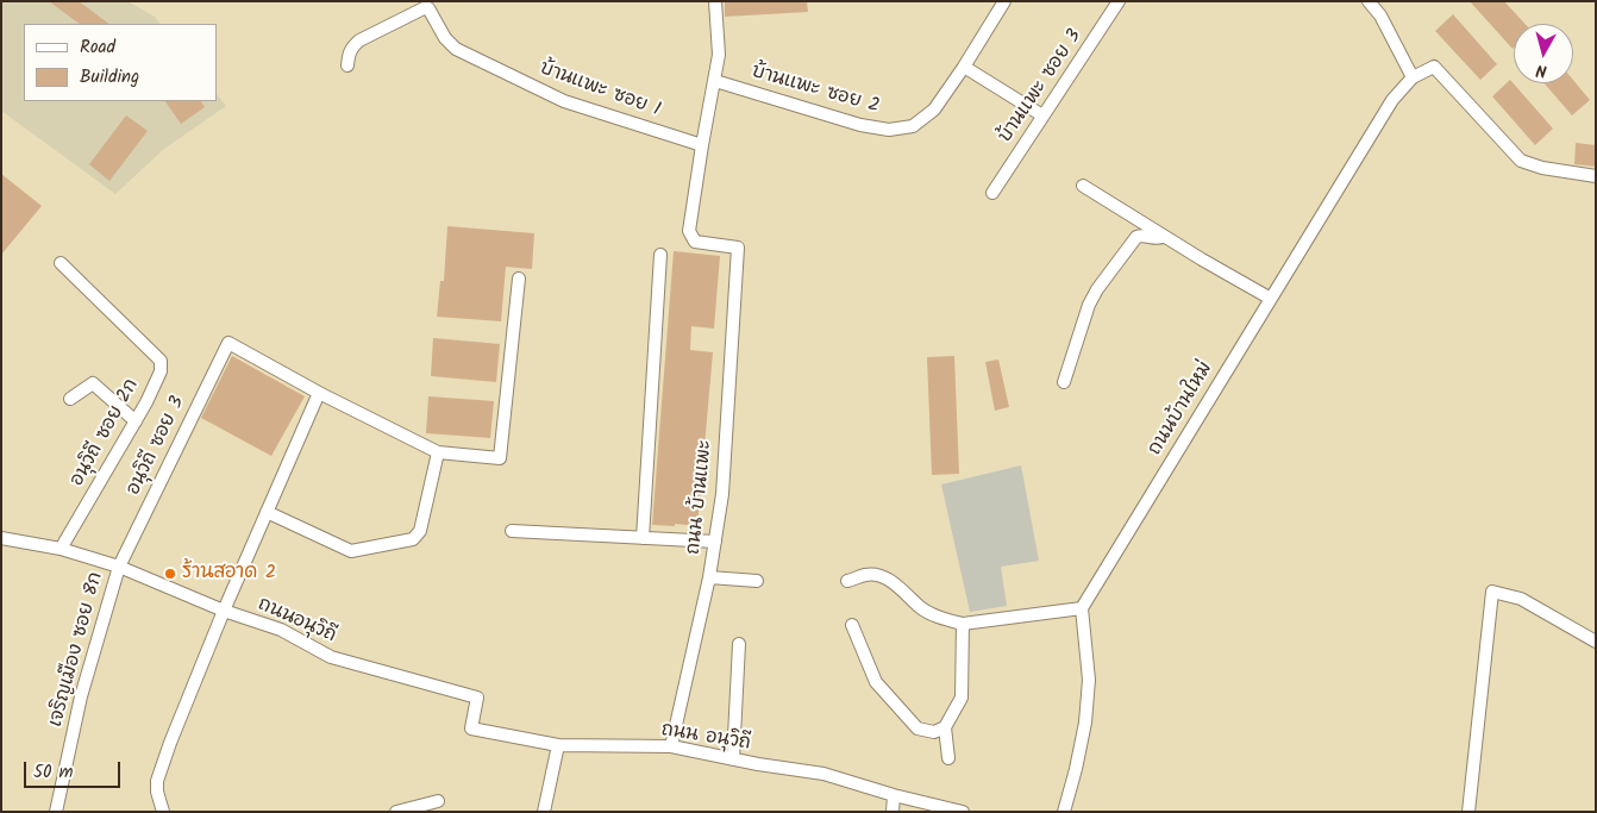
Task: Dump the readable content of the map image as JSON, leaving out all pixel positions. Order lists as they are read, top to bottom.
{
  "streets": {
    "street": [
      "บ้านแพะ ซอย 3",
      "บ้านแพะ ซอย 1",
      "บ้านแพะ ซอย 2",
      "ถนนบ้านใหม่",
      "อนุวิถี ซอย 2ก",
      "อนุวิถี ซอย 3",
      "ถนน บ้านแพะ",
      "ถนนอนุวิถี",
      "เจริญเมือง ซอย 8ก",
      "ถนน อนุวิถี"
    ]
  },
  "crossings": [
    ["บ้านแพะ ซอย 1", "ถนน บ้านแพะ"],
    ["อนุวิถี ซอย 2ก", "ถนนอนุวิถี"],
    ["อนุวิถี ซอย 3", "ถนนอนุวิถี"],
    ["อนุวิถี ซอย 3", "เจริญเมือง ซอย 8ก"],
    ["ถนน บ้านแพะ", "ถนน อนุวิถี"],
    ["ถนนอนุวิถี", "เจริญเมือง ซอย 8ก"],
    ["ถนนอนุวิถี", "ถนน อนุวิถี"]
  ],
  "places": ["ร้านสอาด 2"],
  "legend": ["Road", "Building"],
  "scale_bar": "50 m",
  "north": "bottom"
}
